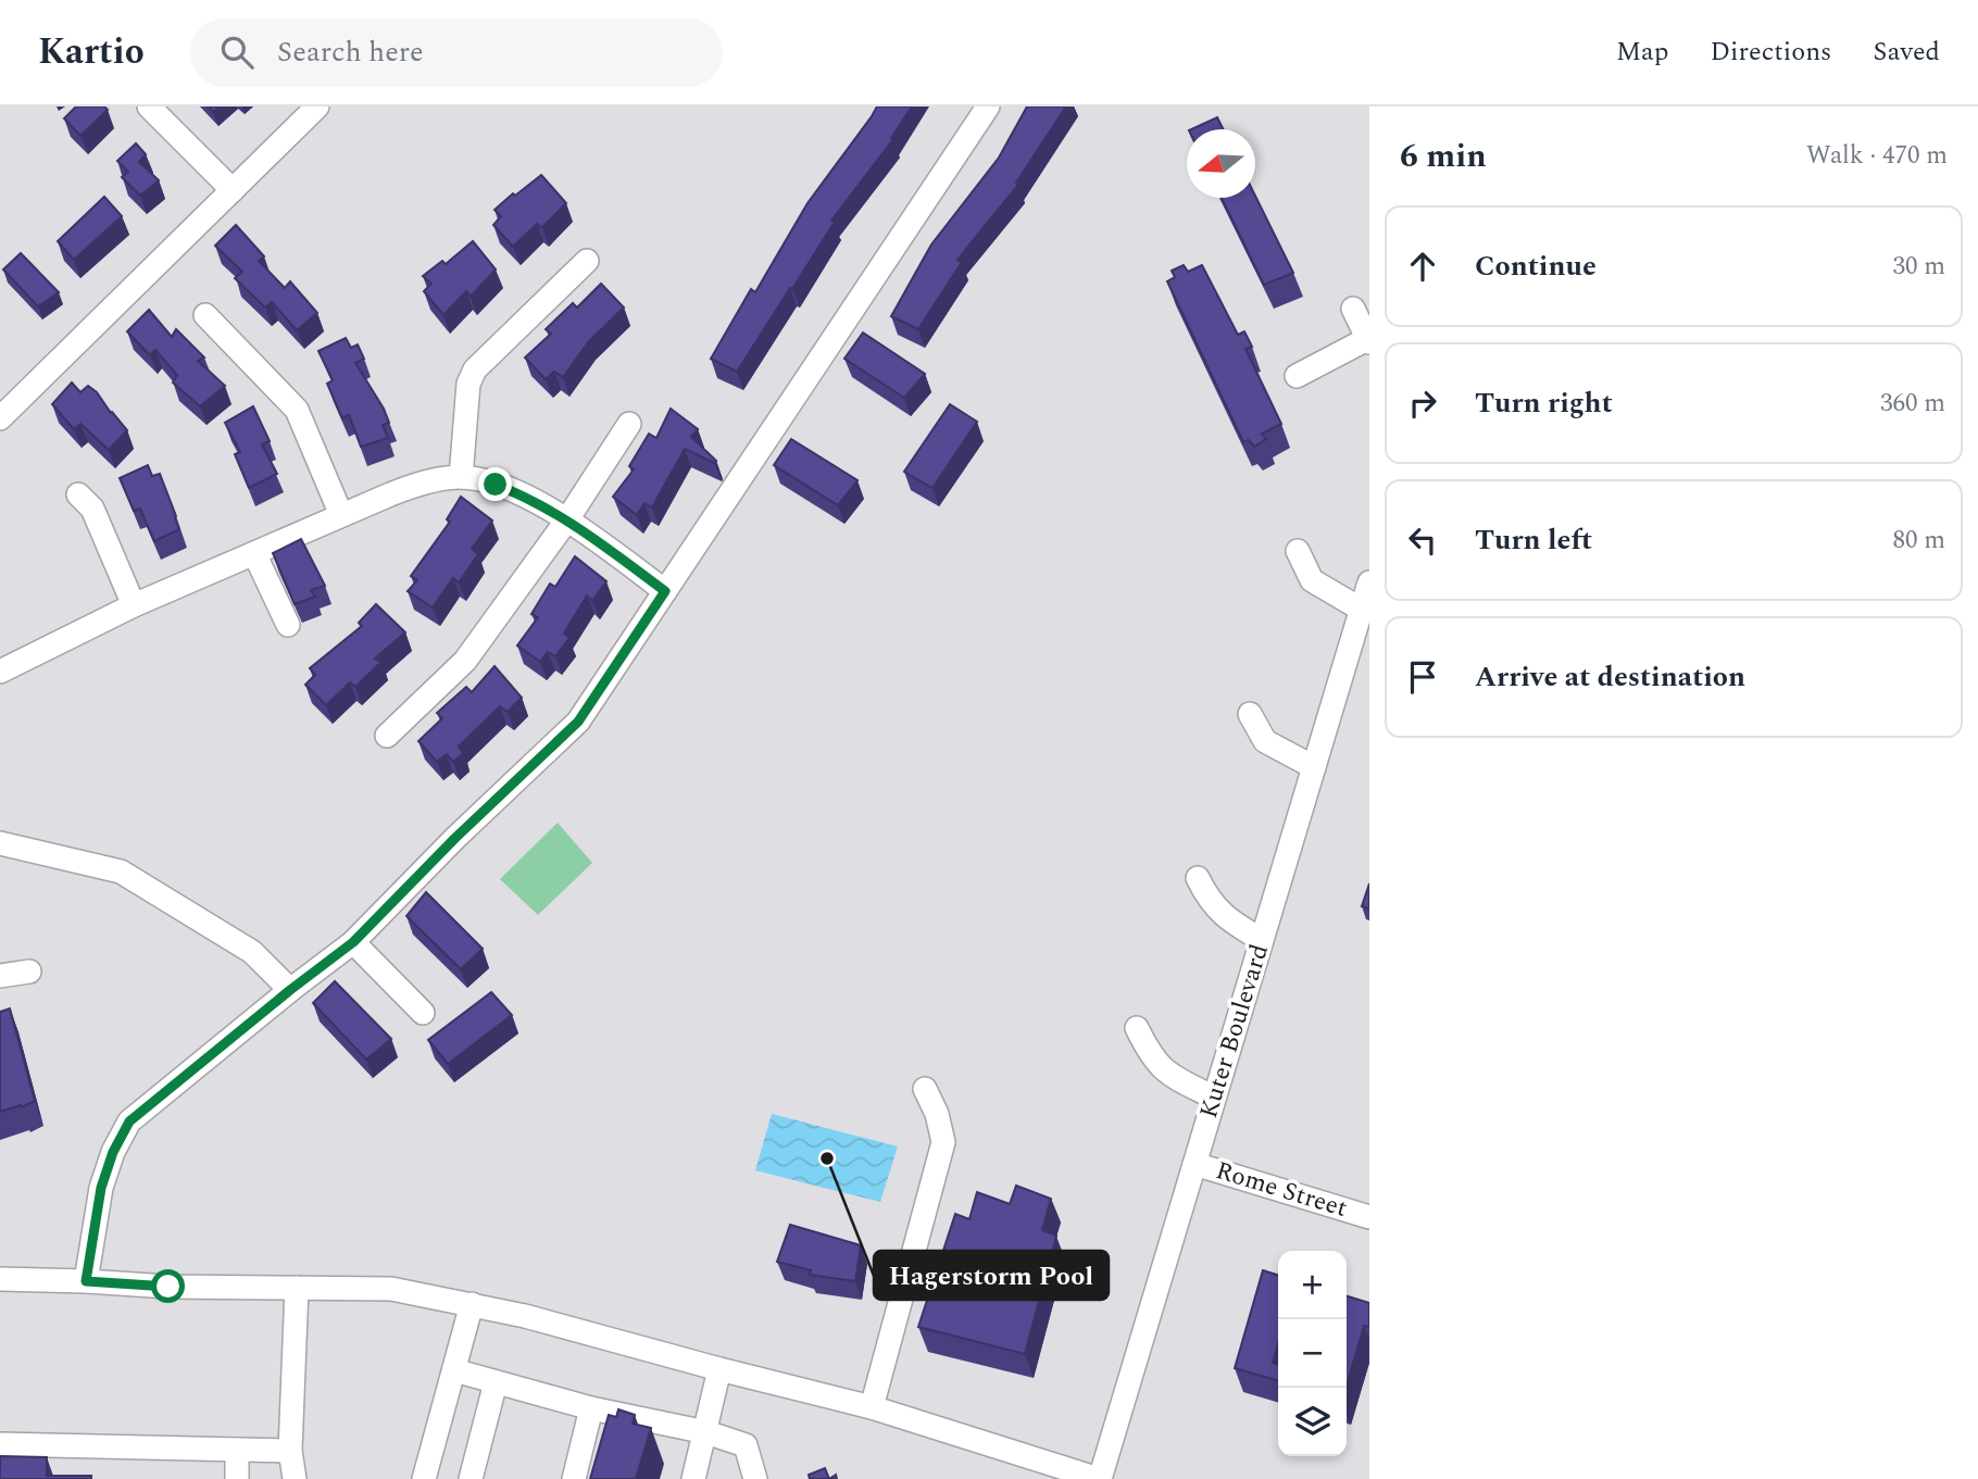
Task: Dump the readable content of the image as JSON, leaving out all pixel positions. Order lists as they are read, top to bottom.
{
  "streets": {
    "street": ["Kuter Boulevard", "Rome Street"]
  },
  "crossings": [
    ["Kuter Boulevard", "Rome Street"]
  ],
  "places": ["Hagerstorm Pool"],
  "north": "left",
  "page": {
    "header": "Kartio",
    "search": "Search here",
    "nav": ["Map", "Directions", "Saved"],
    "heading": ["6 min", "Walk · 470 m"],
    "list": [
      ["Continue", "30 m"],
      ["Turn right", "360 m"],
      ["Turn left", "80 m"],
      "Arrive at destination"
    ],
    "map_buttons": ["+", "−"]
  }
}
